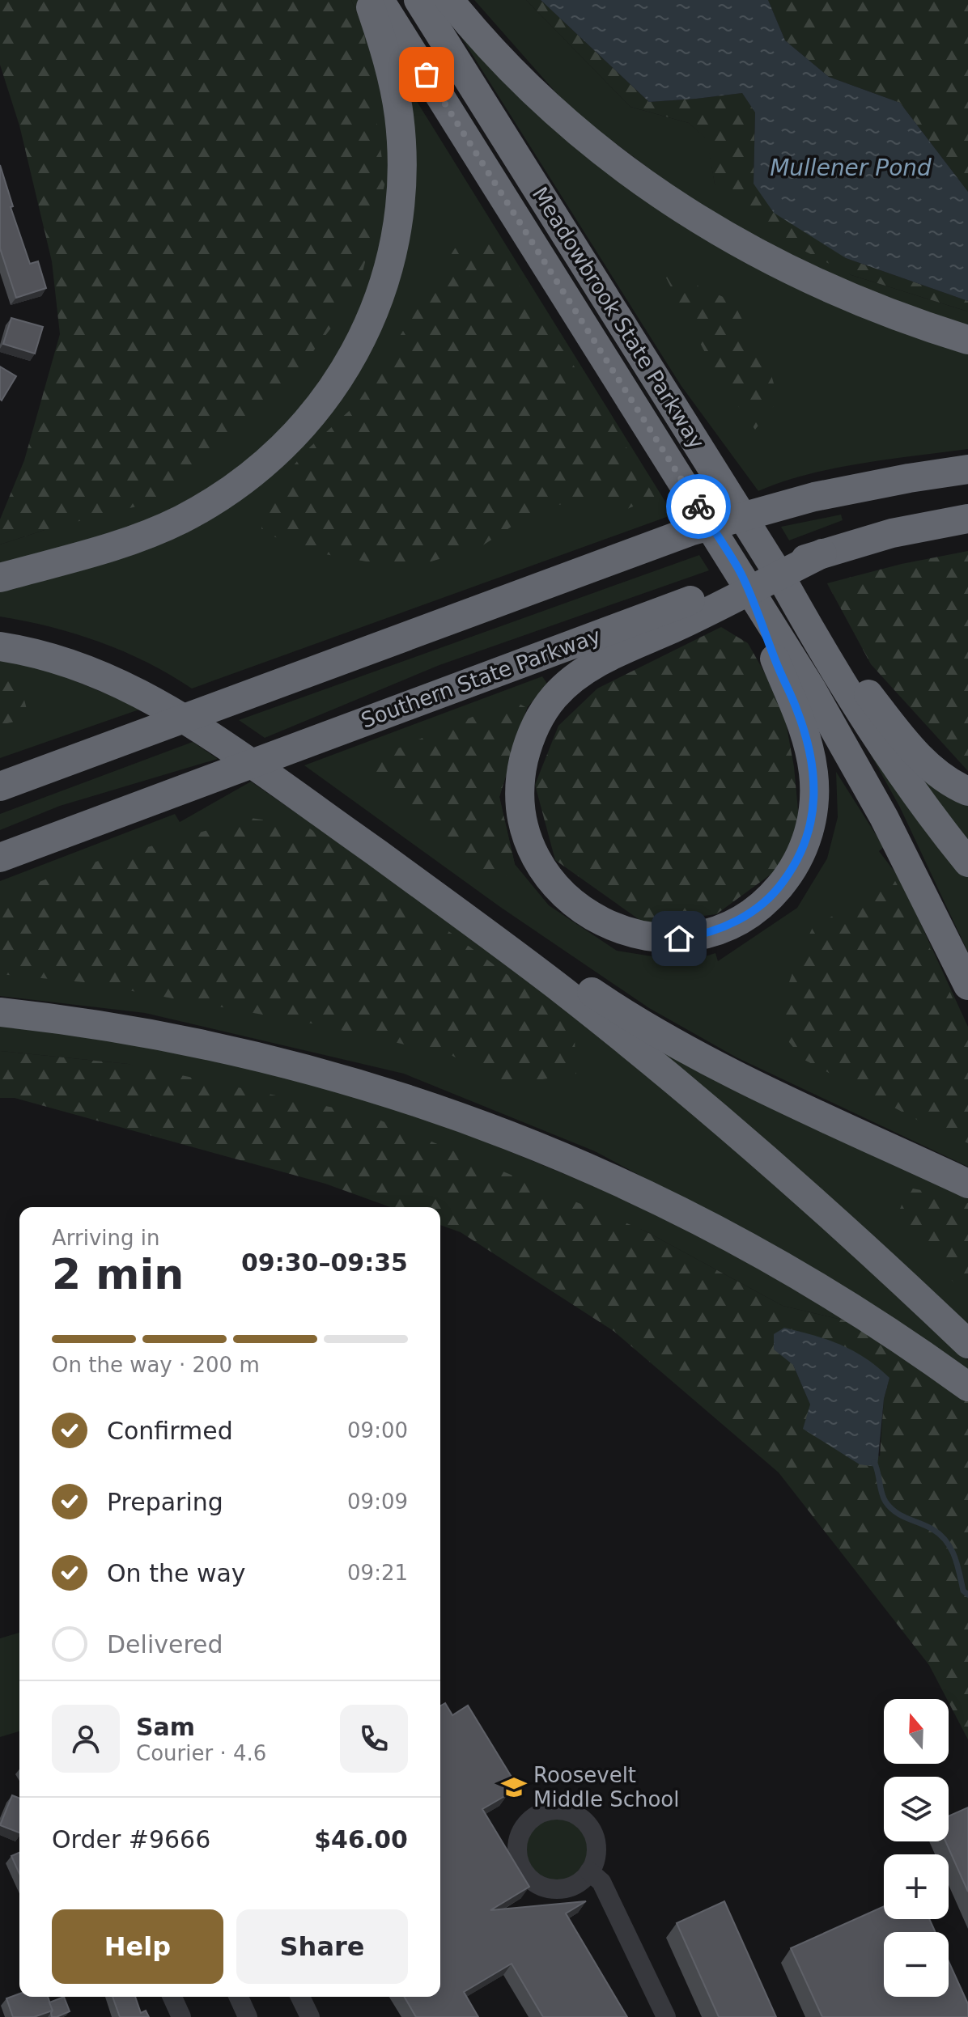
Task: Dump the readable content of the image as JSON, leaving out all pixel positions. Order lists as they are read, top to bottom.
{
  "streets": {
    "highway": ["Meadowbrook State Parkway", "Southern State Parkway"]
  },
  "water": ["Mullener Pond"],
  "places": {
    "school or university": ["Roosevelt Middle School"]
  },
  "north": "top",
  "page": {
    "heading": ["2 min", "Arriving in", "09:30–09:35"],
    "panel": [
      "Sam",
      "Courier · 4.6",
      "Order #9666",
      "$46.00"
    ],
    "bar": "On the way · 200 m",
    "list": [
      ["Confirmed", "09:00"],
      ["Preparing", "09:09"],
      ["On the way", "09:21"],
      "Delivered"
    ],
    "map_buttons": ["+", "−"],
    "buttons": ["Help", "Share"]
  }
}
